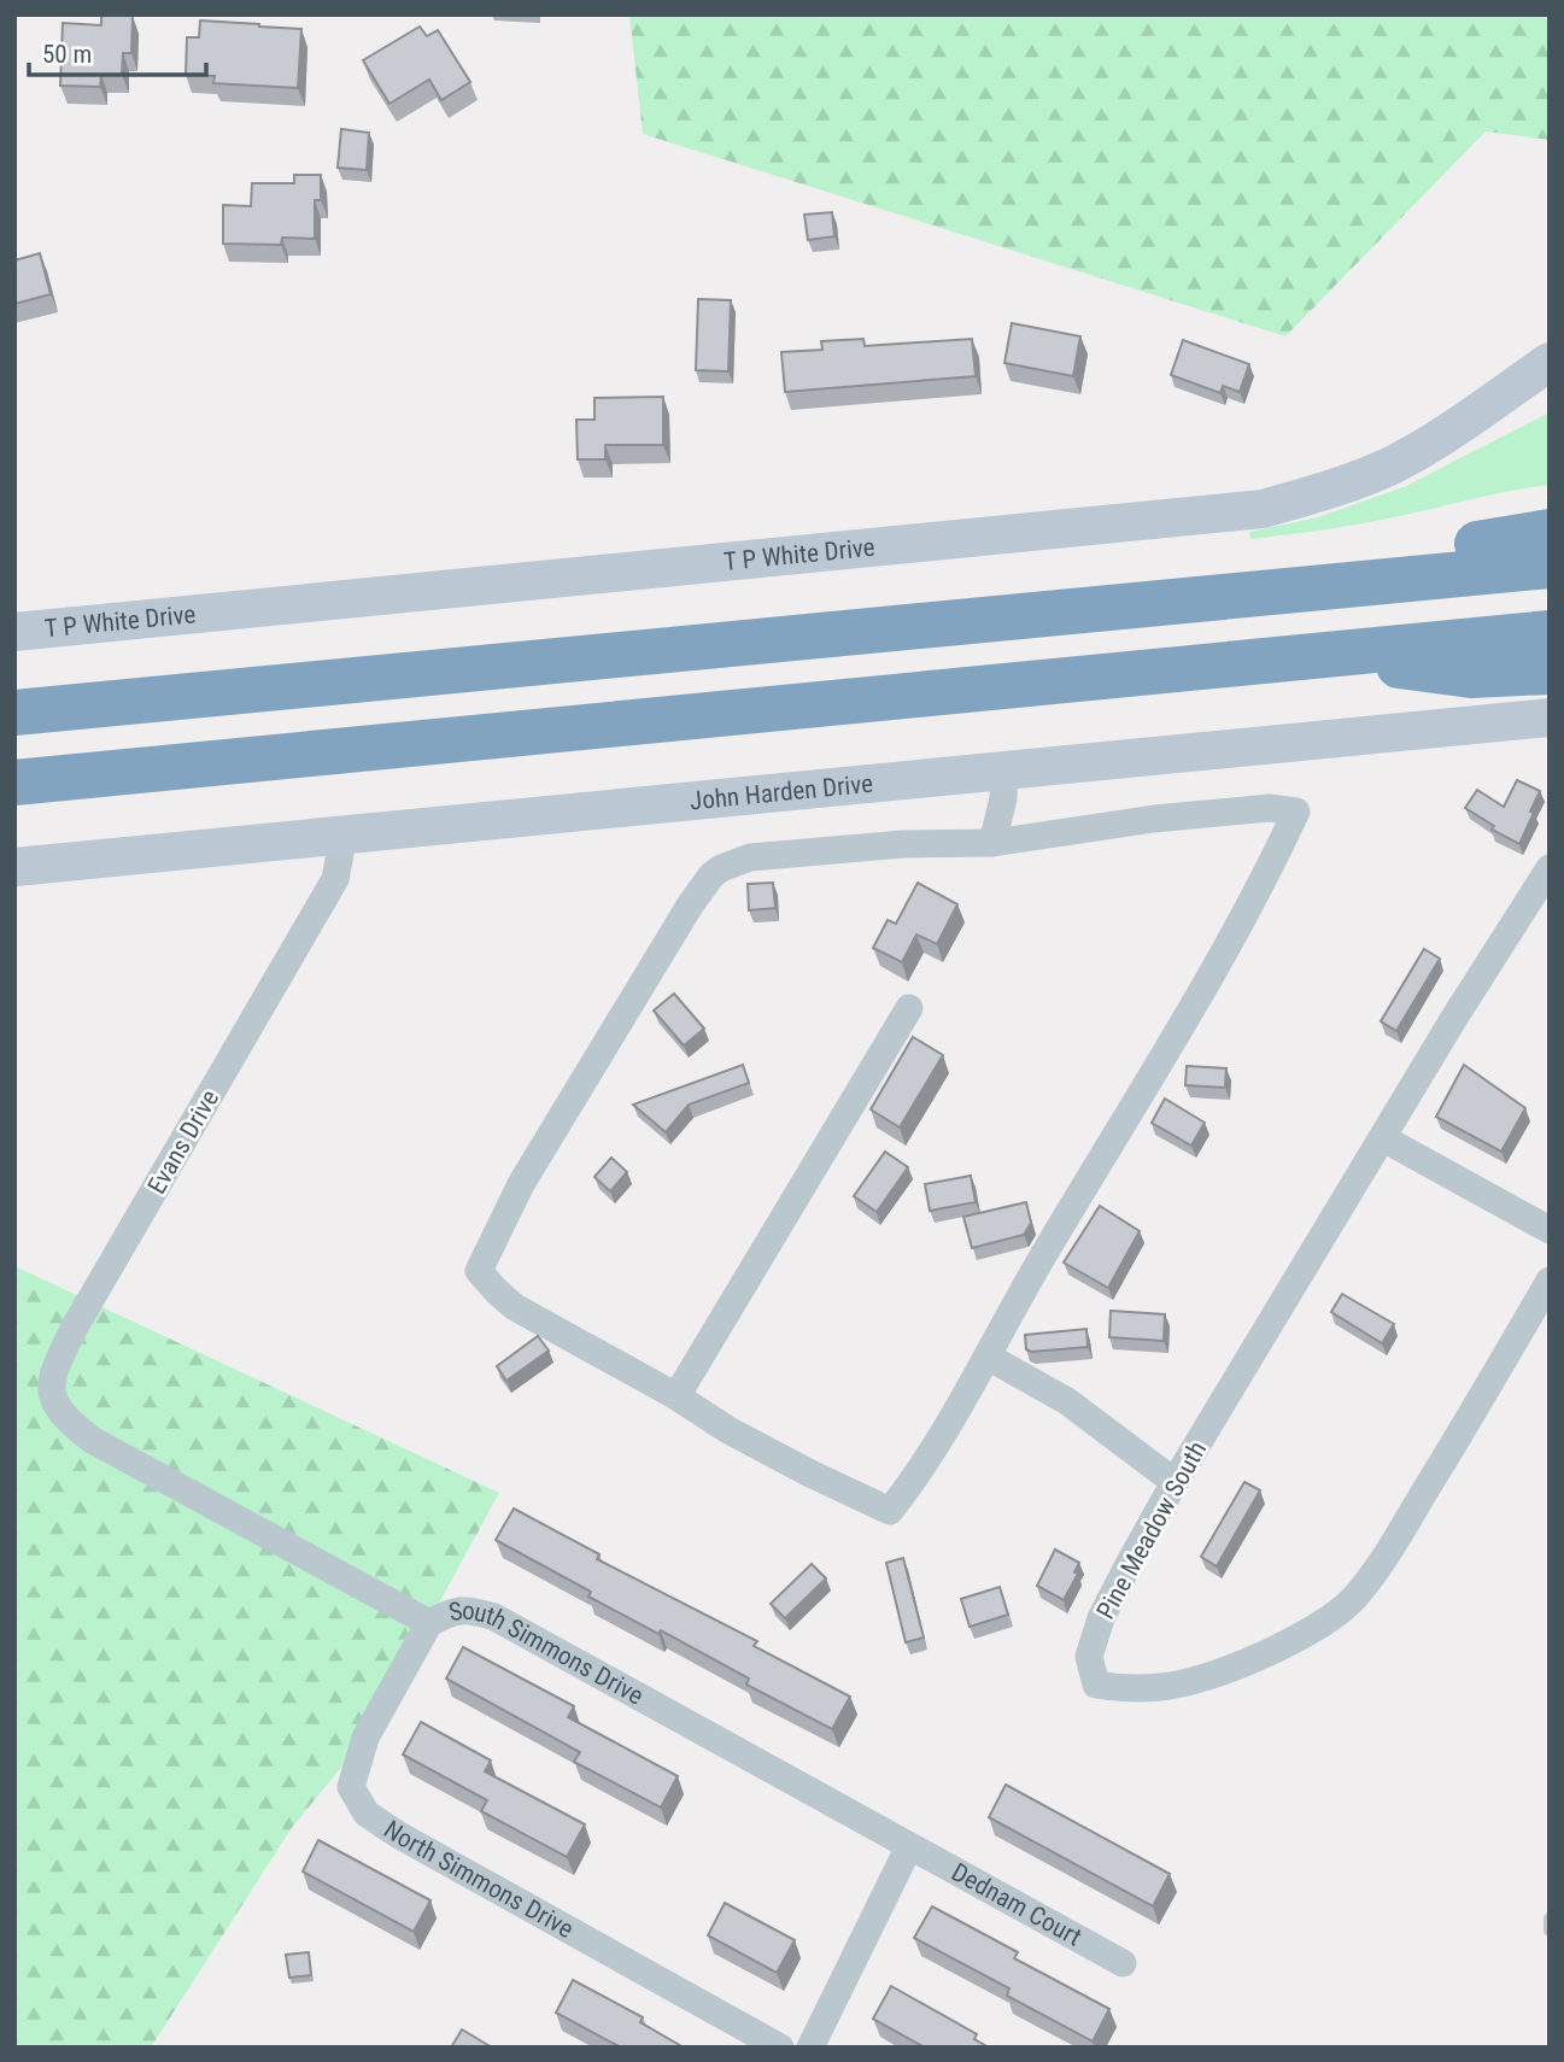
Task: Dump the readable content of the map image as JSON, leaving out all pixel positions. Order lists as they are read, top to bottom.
{
  "streets": {
    "street": [
      "T P White Drive",
      "John Harden Drive",
      "Evans Drive",
      "Pine Meadow South",
      "South Simmons Drive",
      "North Simmons Drive",
      "Dednam Court"
    ]
  },
  "crossings": [
    ["John Harden Drive", "Evans Drive"],
    ["Evans Drive", "South Simmons Drive"],
    ["South Simmons Drive", "North Simmons Drive"],
    ["South Simmons Drive", "Dednam Court"]
  ],
  "scale_bar": "50 m"
}
